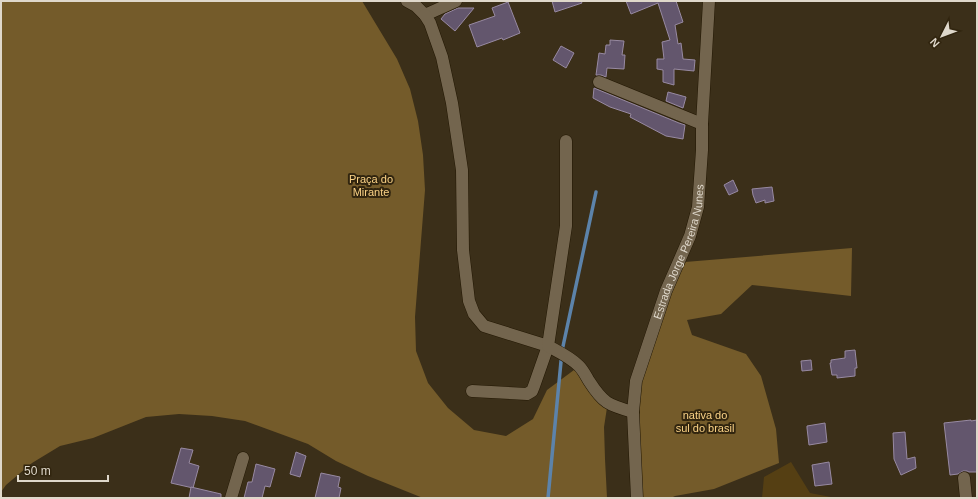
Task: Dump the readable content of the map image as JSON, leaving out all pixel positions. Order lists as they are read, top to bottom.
{
  "streets": {
    "street": ["Estrada Jorge Pereira Nunes"]
  },
  "parks": ["Praça do Mirante", "nativa do sul do brasil"],
  "scale_bar": "50 m",
  "north": "bottom left"
}
